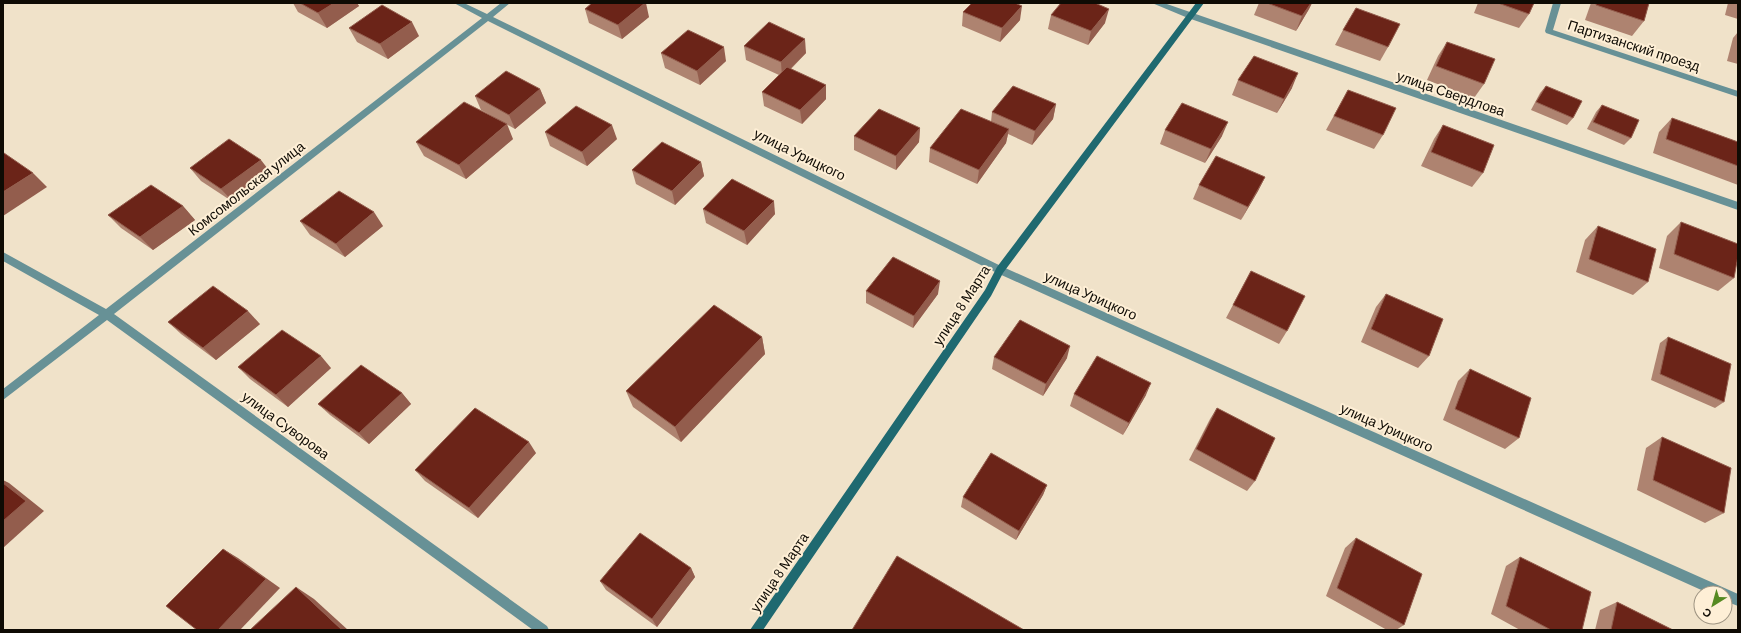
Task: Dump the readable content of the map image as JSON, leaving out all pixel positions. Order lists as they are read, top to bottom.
{
  "streets": {
    "main road": ["улица 8 Марта"],
    "street": [
      "Партизанский проезд",
      "улица Свердлова",
      "улица Урицкого",
      "Комсомольская улица",
      "улица Суворова"
    ]
  },
  "crossings": [
    ["улица Свердлова", "улица 8 Марта"],
    ["улица Урицкого", "Комсомольская улица"],
    ["улица Урицкого", "улица 8 Марта"],
    ["Комсомольская улица", "улица Суворова"]
  ],
  "north": "bottom left"
}
